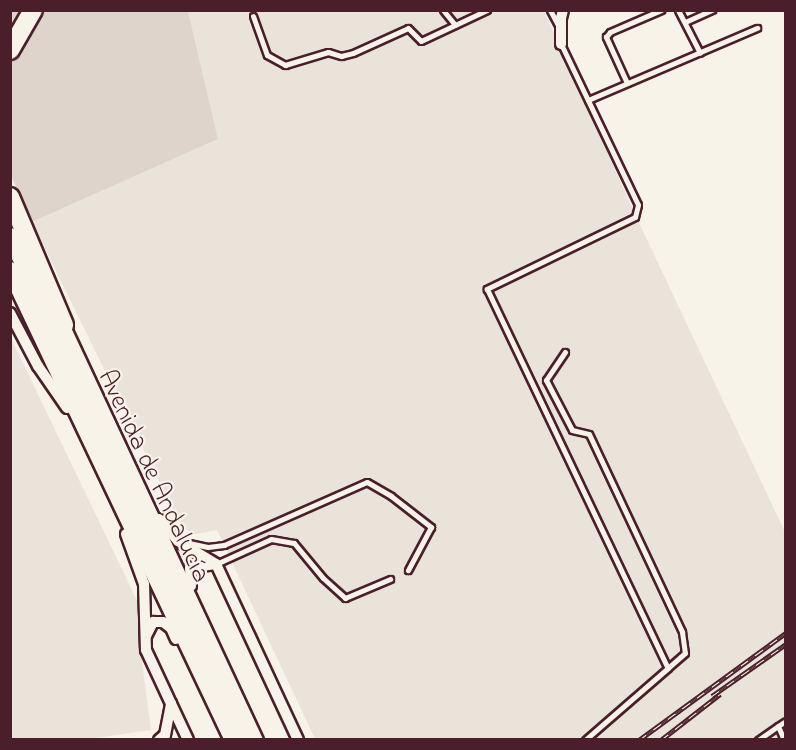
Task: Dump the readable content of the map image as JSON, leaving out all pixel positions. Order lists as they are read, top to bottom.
{
  "streets": {
    "main road": ["Avenida de Andalucía"]
  }
}
